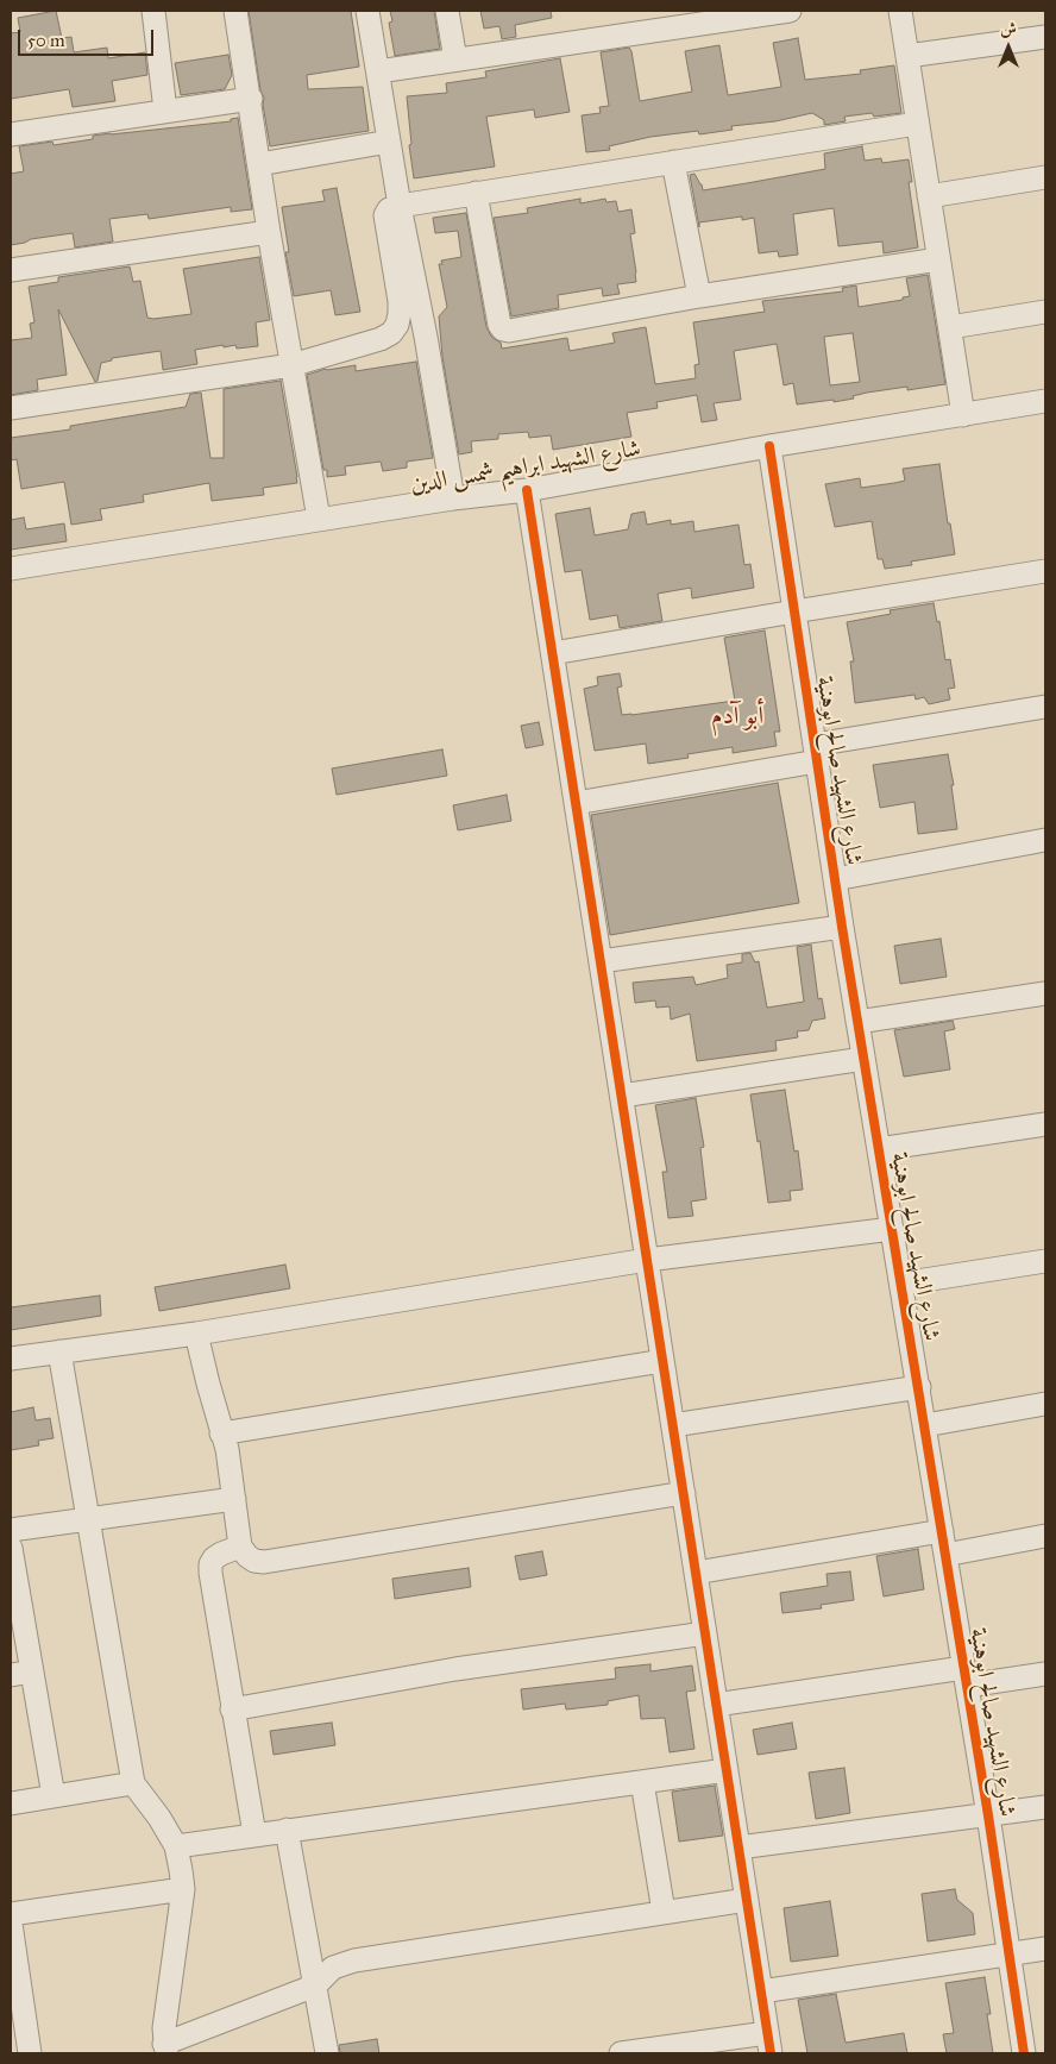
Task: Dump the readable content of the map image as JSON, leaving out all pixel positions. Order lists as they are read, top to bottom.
{
  "streets": {
    "street": ["شارع الشهيد ابراهيم شمس الدين", "شارع الشهيد صالح ابوهنية"]
  },
  "crossings": [
    ["شارع الشهيد ابراهيم شمس الدين", "شارع الشهيد صالح ابوهنية"]
  ],
  "districts": ["أبو آدم"],
  "scale_bar": "50 m",
  "north": "top"
}
